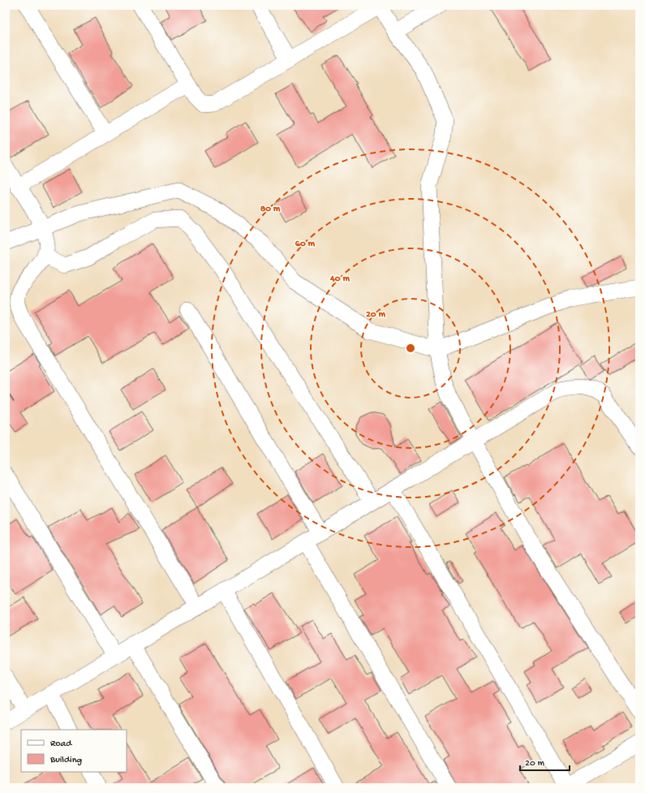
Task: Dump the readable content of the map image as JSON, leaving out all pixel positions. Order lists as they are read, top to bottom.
{
  "legend": ["Road", "Building"],
  "scale_bar": "20 m",
  "rings": [
    "80 m",
    "60 m",
    "40 m",
    "20 m"
  ]
}
